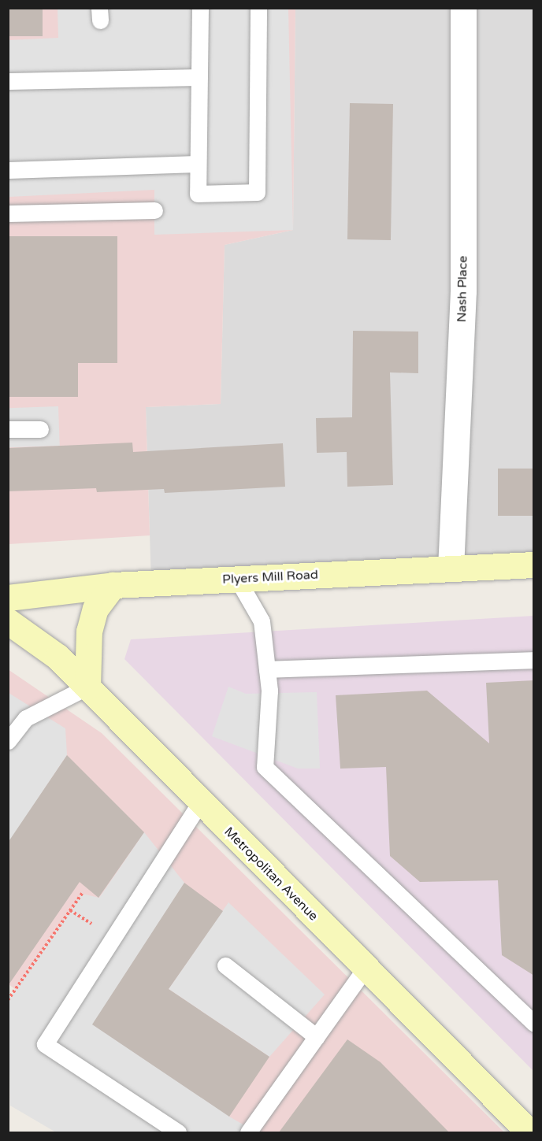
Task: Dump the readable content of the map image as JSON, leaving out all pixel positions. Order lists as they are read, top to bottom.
{
  "streets": {
    "main road": ["Plyers Mill Road", "Metropolitan Avenue"],
    "street": ["Nash Place"]
  },
  "crossings": [
    ["Nash Place", "Plyers Mill Road"]
  ]
}
